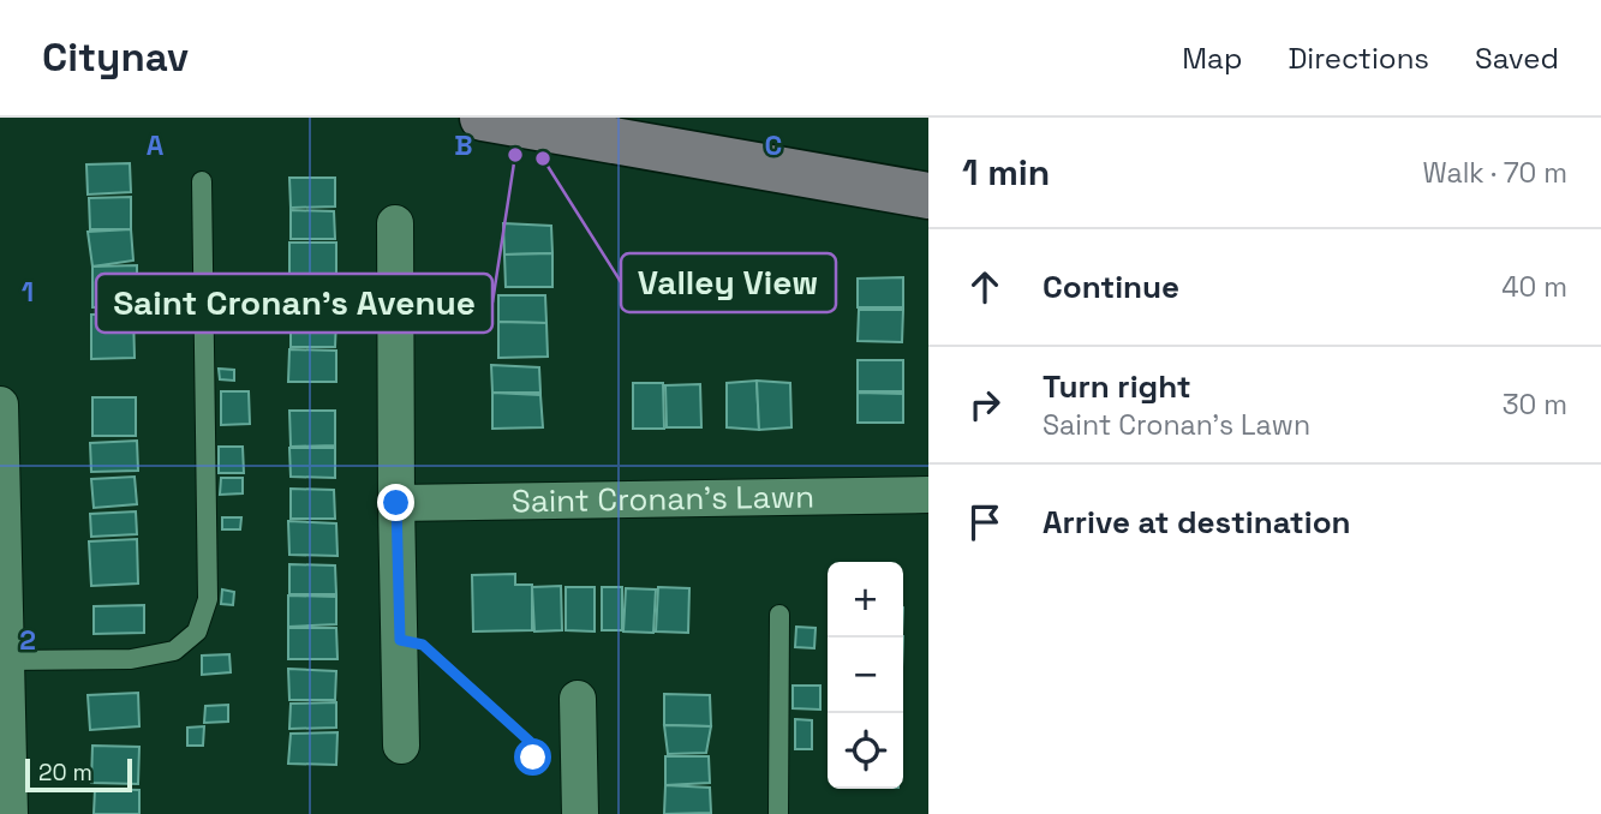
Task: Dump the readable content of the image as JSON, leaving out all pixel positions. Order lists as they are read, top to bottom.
{
  "streets": {
    "street": ["Saint Cronan's Lawn"]
  },
  "places": ["Saint Cronan's Avenue", "Valley View"],
  "scale_bar": "20 m",
  "page": {
    "header": "Citynav",
    "nav": ["Map", "Directions", "Saved"],
    "heading": ["1 min", "Walk · 70 m"],
    "list": [
      ["Continue", "40 m"],
      ["Turn right", "Saint Cronan's Lawn", "30 m"],
      "Arrive at destination"
    ],
    "map_buttons": ["+", "−"],
    "scale": "20 m"
  },
  "grid": {
    "columns": ["A", "B", "C"],
    "rows": ["1", "2"]
  }
}
